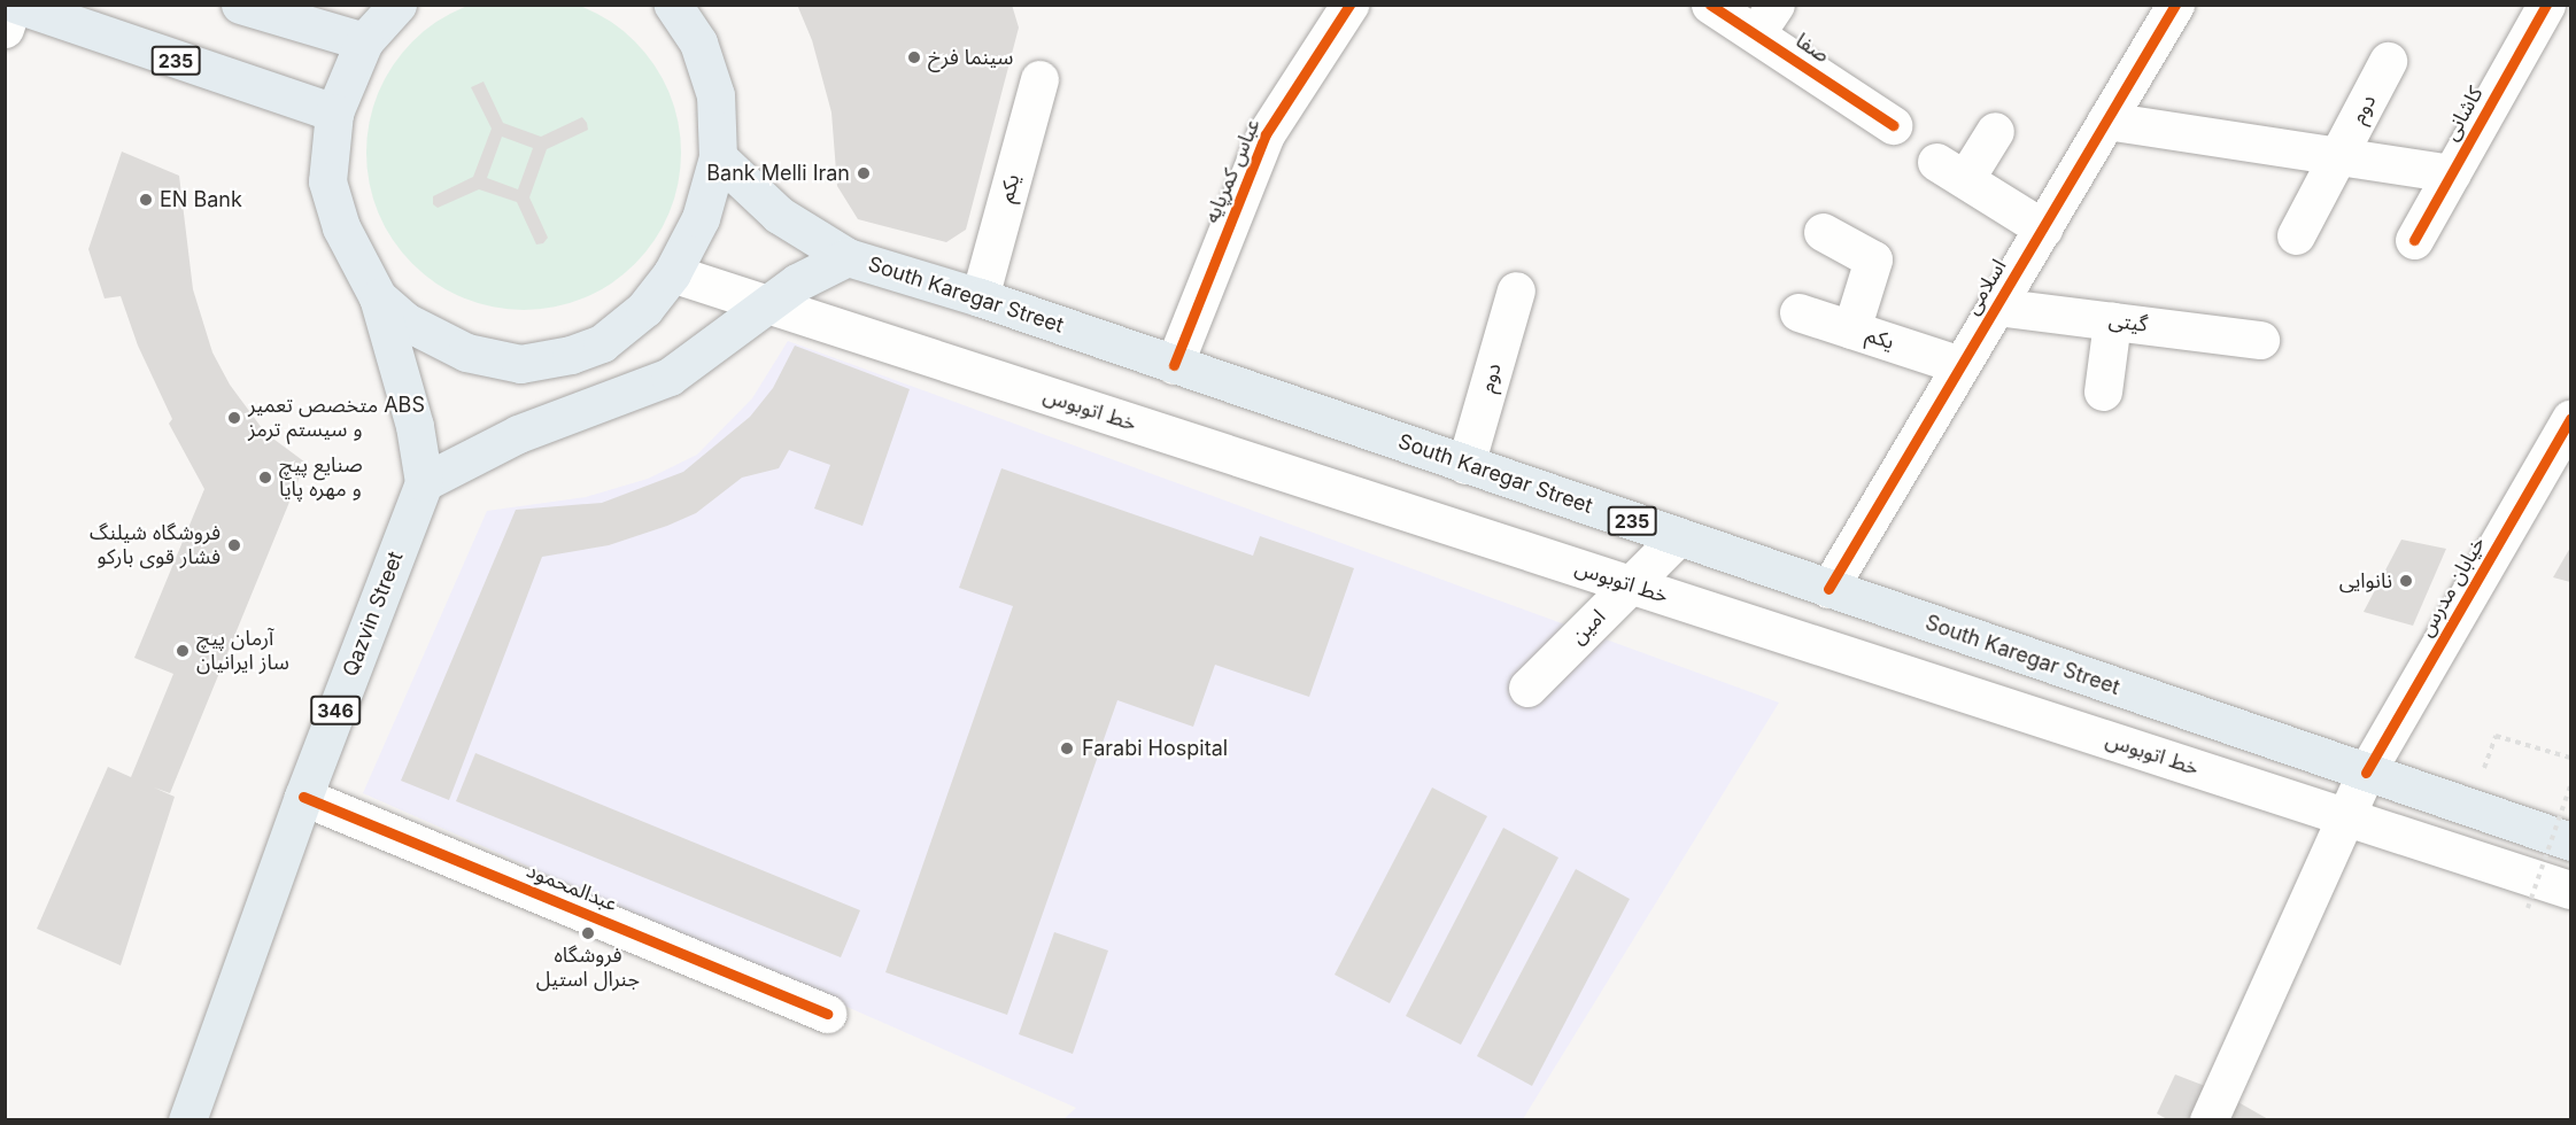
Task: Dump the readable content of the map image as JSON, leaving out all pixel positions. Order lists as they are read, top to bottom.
{
  "streets": {
    "main road": [
      "235",
      "South Karegar Street",
      "Qazvin Street",
      "346"
    ],
    "street": [
      "صفا",
      "دوم",
      "کاشانی",
      "عباس کمرپایه",
      "یکم",
      "اسلامی",
      "گیتی",
      "خط اتوبوس",
      "خیابان مدرس",
      "امین",
      "عبدالمحمود"
    ]
  },
  "crossings": [
    ["دوم", "کاشانی"],
    ["دوم", "South Karegar Street"],
    ["کاشانی", "اسلامی"],
    ["عباس کمرپایه", "South Karegar Street"],
    ["یکم", "اسلامی"],
    ["یکم", "South Karegar Street"],
    ["اسلامی", "South Karegar Street"],
    ["اسلامی", "گیتی"],
    ["South Karegar Street", "خیابان مدرس"],
    ["South Karegar Street", "امین"],
    ["Qazvin Street", "عبدالمحمود"]
  ],
  "places": [
    "سینما فرخ",
    "Bank Melli Iran",
    "EN Bank",
    "متخصص تعمیر ABS و سیستم ترمز",
    "صنایع پیچ و مهره پایا",
    "فروشگاه شیلنگ فشار قوی بارکو",
    "نانوایی",
    "آرمان پیچ ساز ایرانیان",
    "Farabi Hospital",
    "فروشگاه جنرال استیل"
  ]
}
